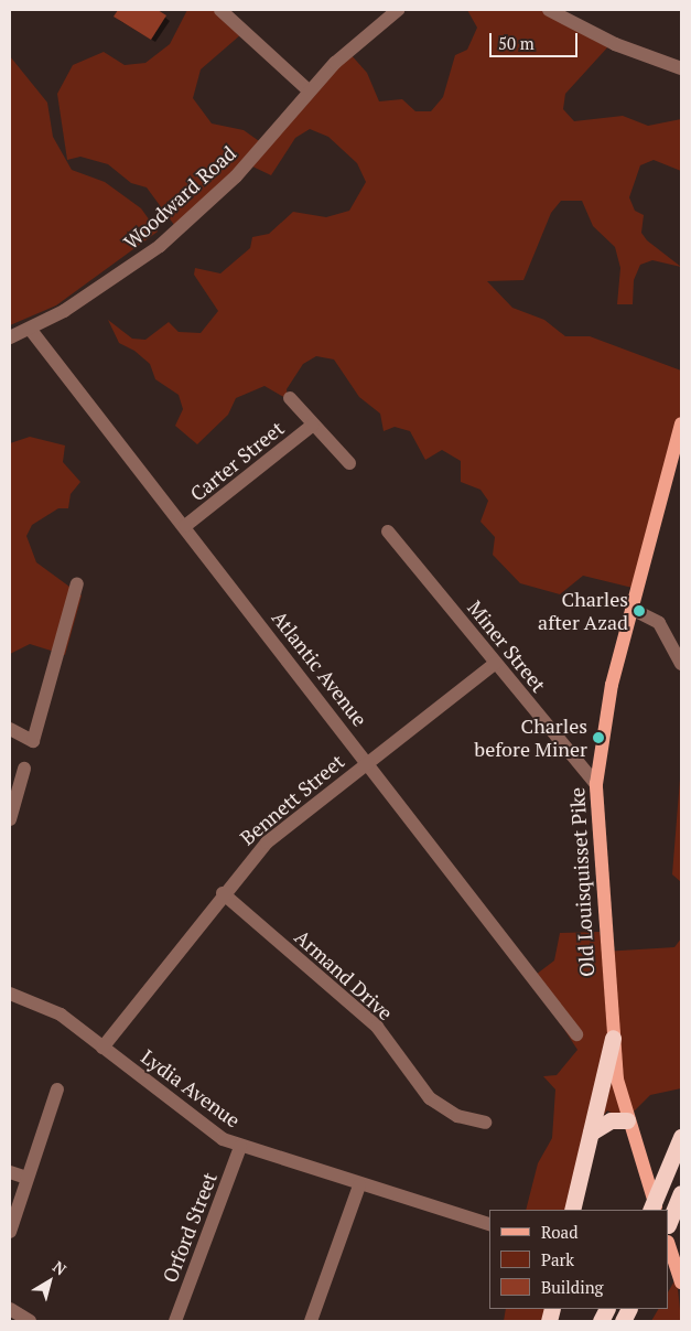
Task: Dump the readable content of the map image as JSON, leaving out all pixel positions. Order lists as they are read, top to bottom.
{
  "streets": {
    "main road": ["Old Louisquisset Pike"],
    "street": [
      "Woodward Road",
      "Carter Street",
      "Miner Street",
      "Atlantic Avenue",
      "Bennett Street",
      "Armand Drive",
      "Lydia Avenue",
      "Orford Street"
    ]
  },
  "crossings": [
    ["Woodward Road", "Atlantic Avenue"],
    ["Carter Street", "Atlantic Avenue"],
    ["Miner Street", "Bennett Street"],
    ["Miner Street", "Old Louisquisset Pike"],
    ["Atlantic Avenue", "Bennett Street"],
    ["Bennett Street", "Armand Drive"],
    ["Bennett Street", "Lydia Avenue"],
    ["Lydia Avenue", "Orford Street"]
  ],
  "places": ["Charles after Azad", "Charles before Miner"],
  "legend": ["Road", "Park", "Building"],
  "scale_bar": "50 m",
  "north": "top right"
}
